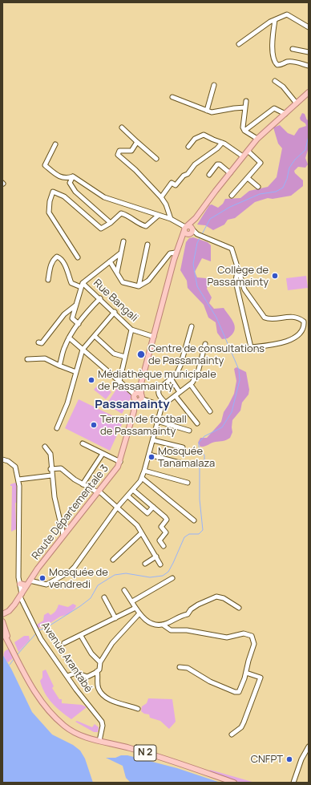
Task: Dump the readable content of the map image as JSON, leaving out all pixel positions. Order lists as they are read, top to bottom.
{
  "streets": {
    "main road": ["Route Départementale 3", "N 2"],
    "street": ["Rue Bangali", "Avenue Arantabé"]
  },
  "crossings": [
    ["Rue Bangali", "Route Départementale 3"],
    ["Route Départementale 3", "Avenue Arantabé"],
    ["Avenue Arantabé", "N 2"]
  ],
  "districts": ["Passamainty"],
  "places": [
    "Collège de Passamainty",
    "Centre de consultations de Passamainty",
    "Médiathèque municipale de Passamainty",
    "Terrain de football de Passamainty",
    "Mosquée Tanamalaza",
    "Mosquée de vendredi",
    "CNFPT"
  ]
}
